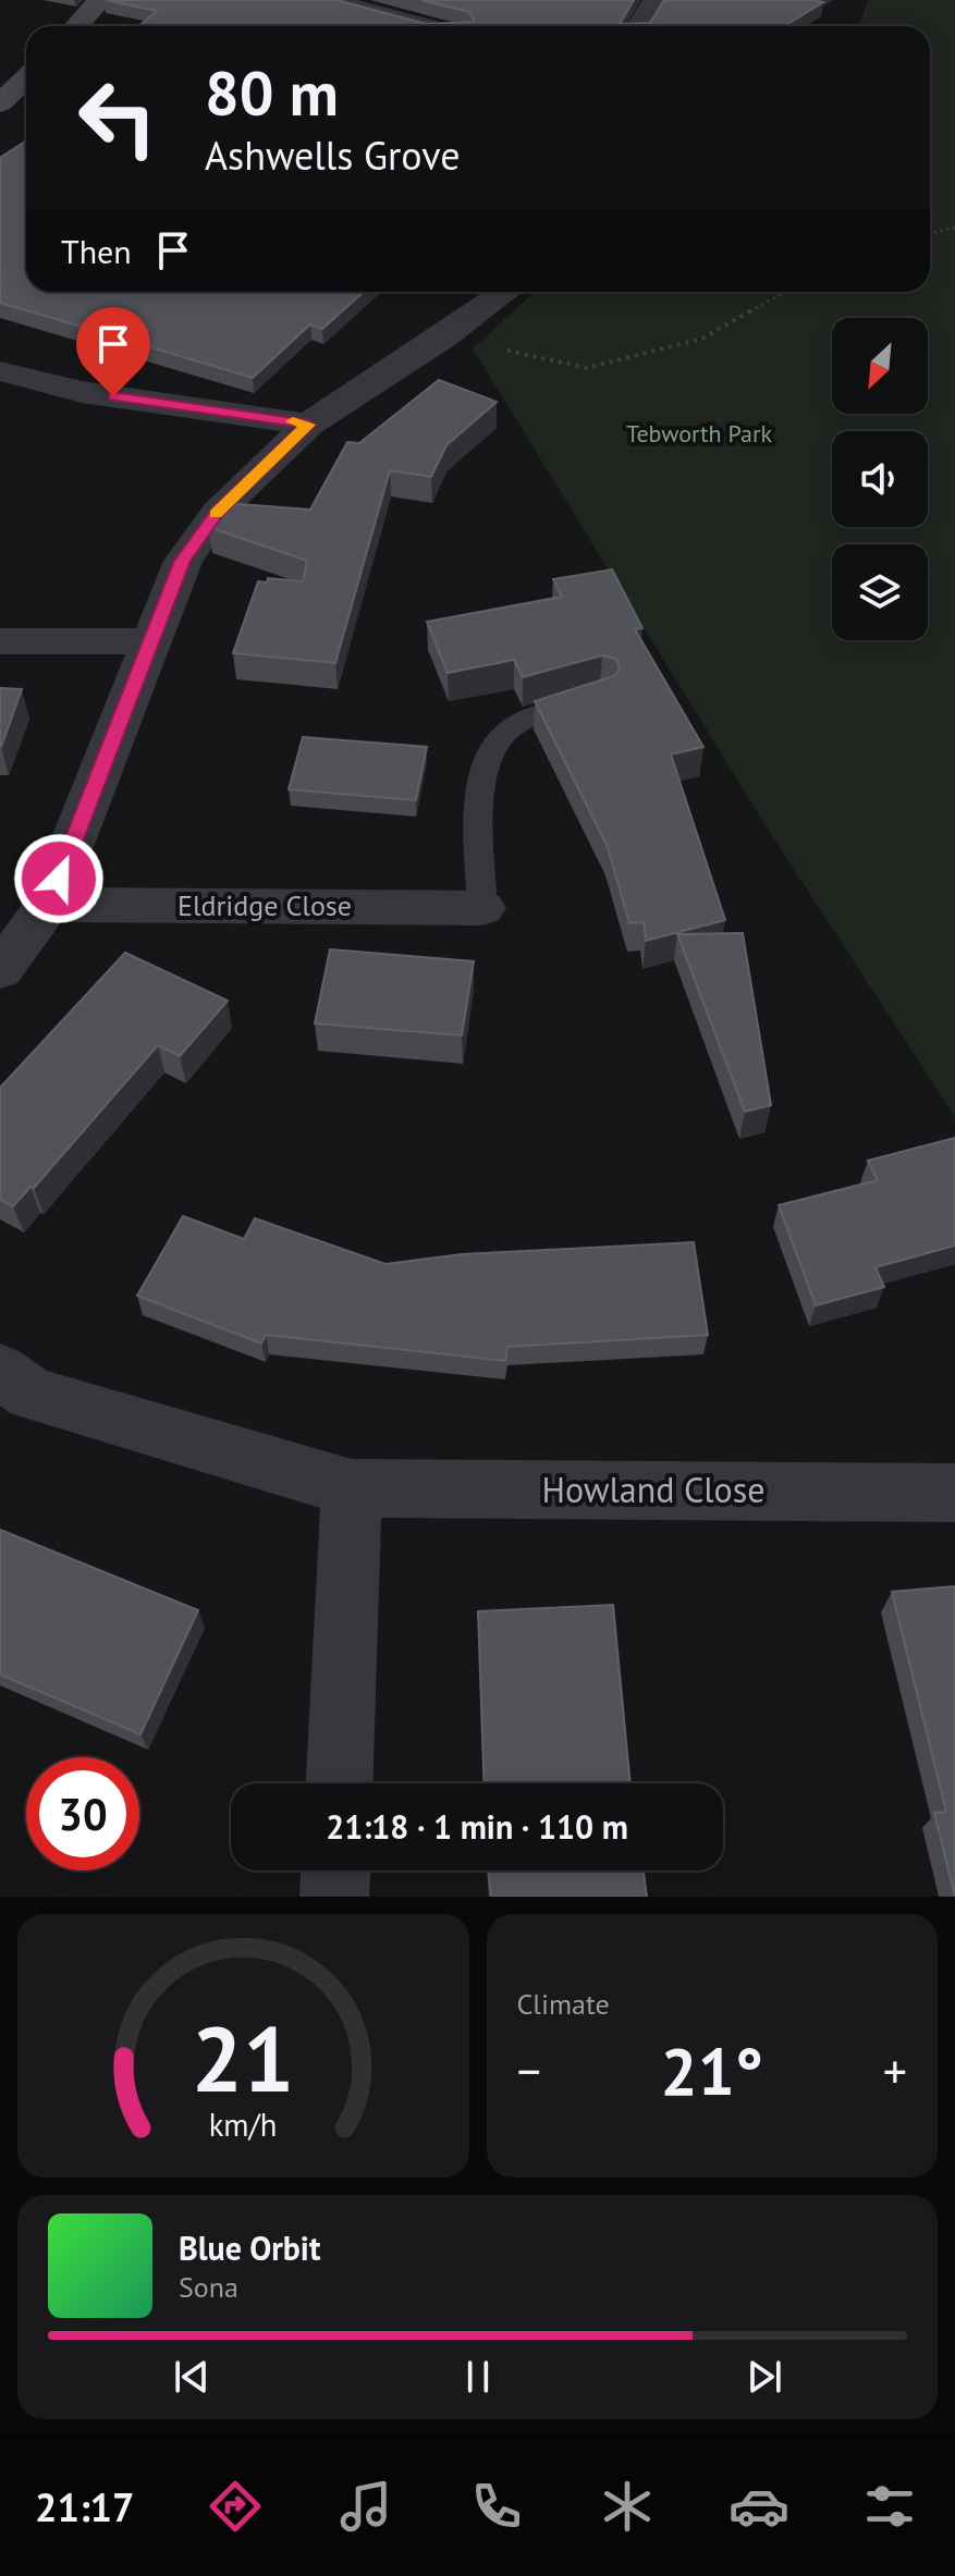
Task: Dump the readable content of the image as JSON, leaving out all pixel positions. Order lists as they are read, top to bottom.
{
  "streets": {
    "street": ["Eldridge Close", "Howland Close"]
  },
  "parks": ["Tebworth Park"],
  "north": "bottom left",
  "page": {
    "turn": ["80 m", "Ashwells Grove"],
    "then": "Then",
    "limit": "30",
    "trip": "21:18 · 1 min · 110 m",
    "tile": "Climate",
    "heat": ["−", "21°", "+"],
    "song": ["Blue Orbit", "Sona"],
    "tabs": "21:17",
    "gauge": ["21", "km/h"]
  }
}
